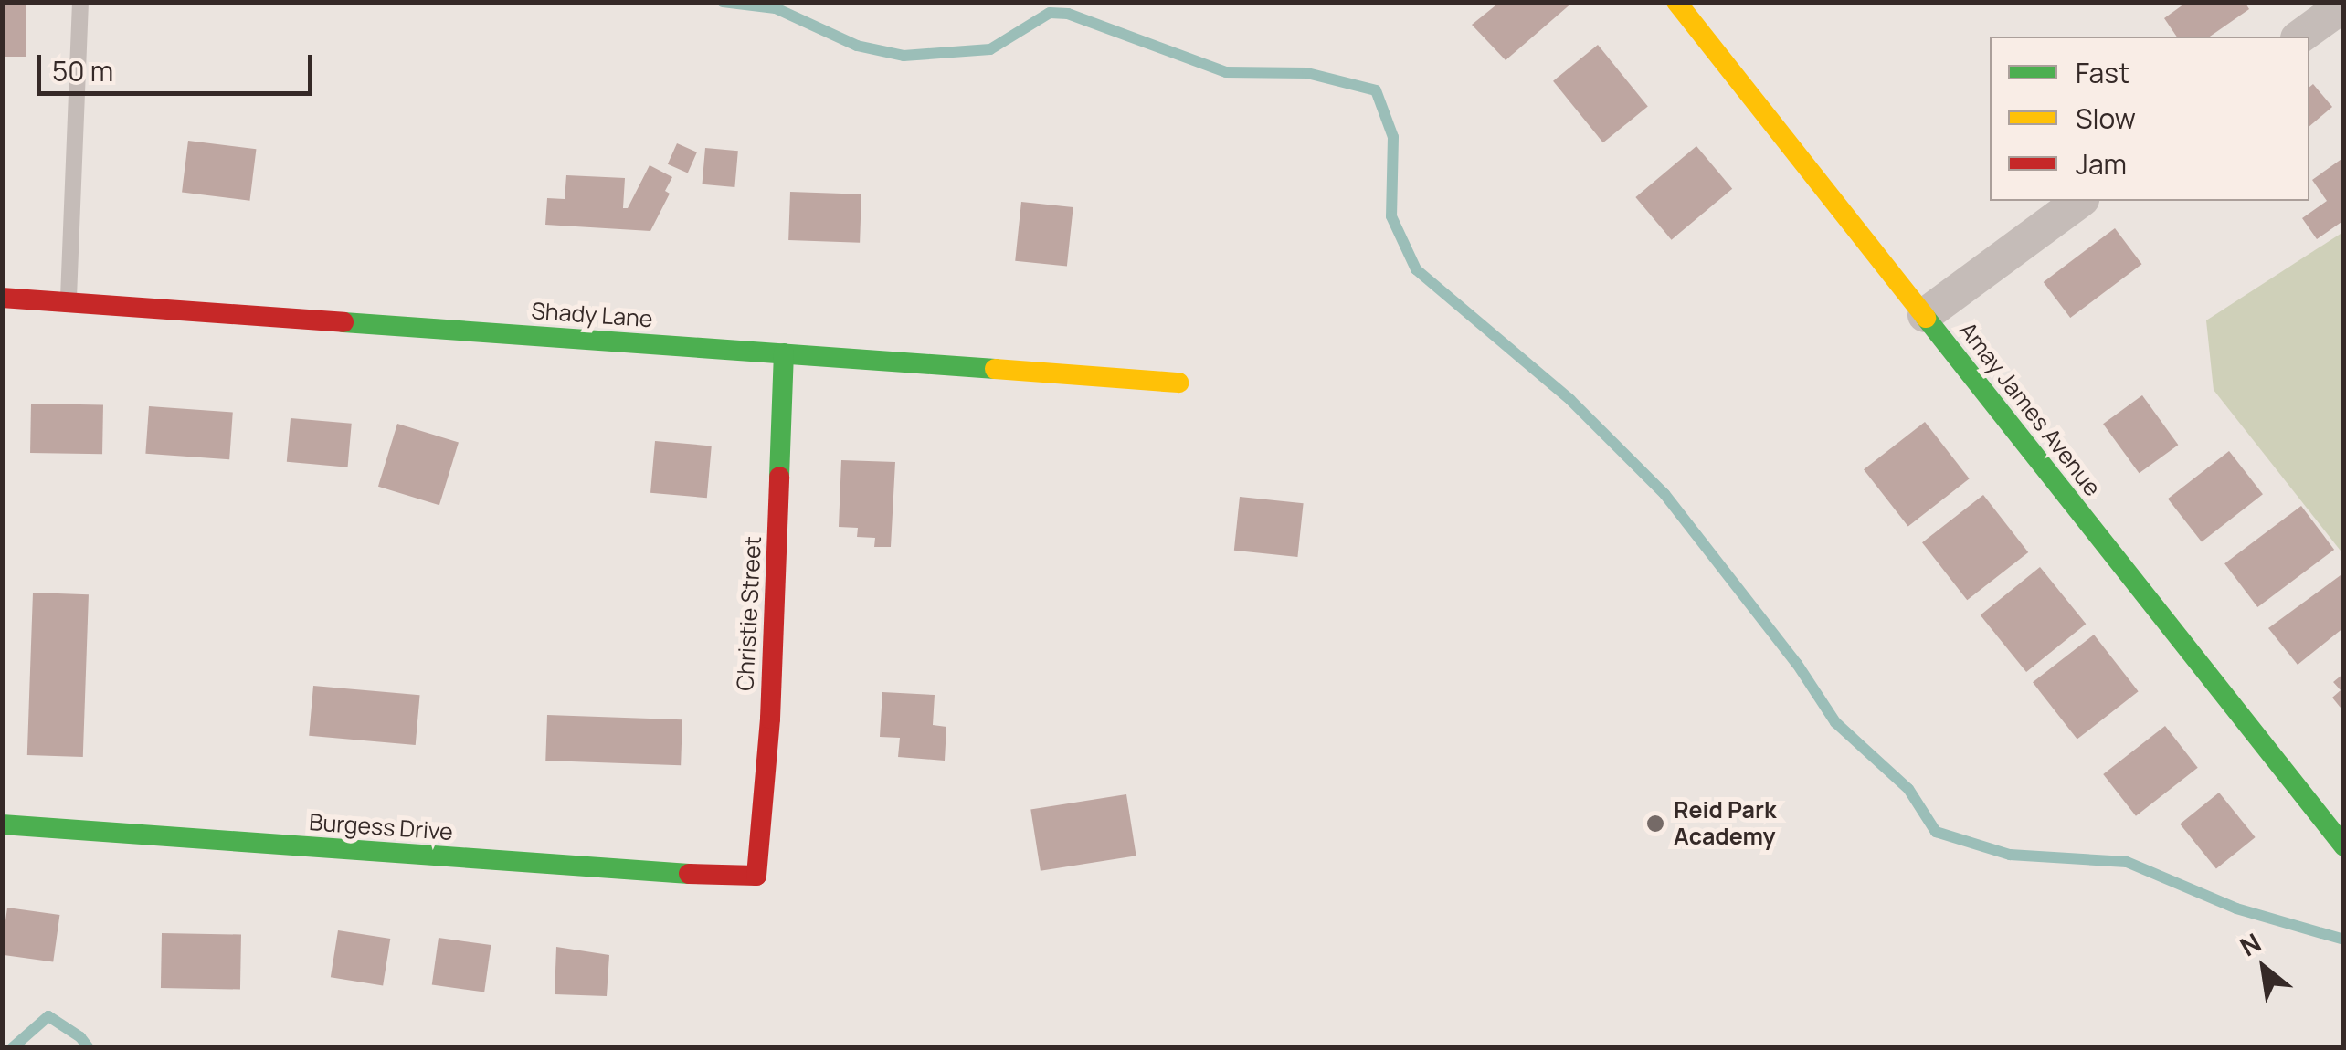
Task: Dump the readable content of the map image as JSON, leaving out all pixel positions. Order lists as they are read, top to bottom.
{
  "streets": {
    "street": [
      "Shady Lane",
      "Amay James Avenue",
      "Christie Street",
      "Burgess Drive"
    ]
  },
  "crossings": [
    ["Shady Lane", "Christie Street"],
    ["Christie Street", "Burgess Drive"]
  ],
  "places": ["Reid Park Academy"],
  "legend": ["Fast", "Slow", "Jam"],
  "scale_bar": "50 m",
  "north": "top left"
}
